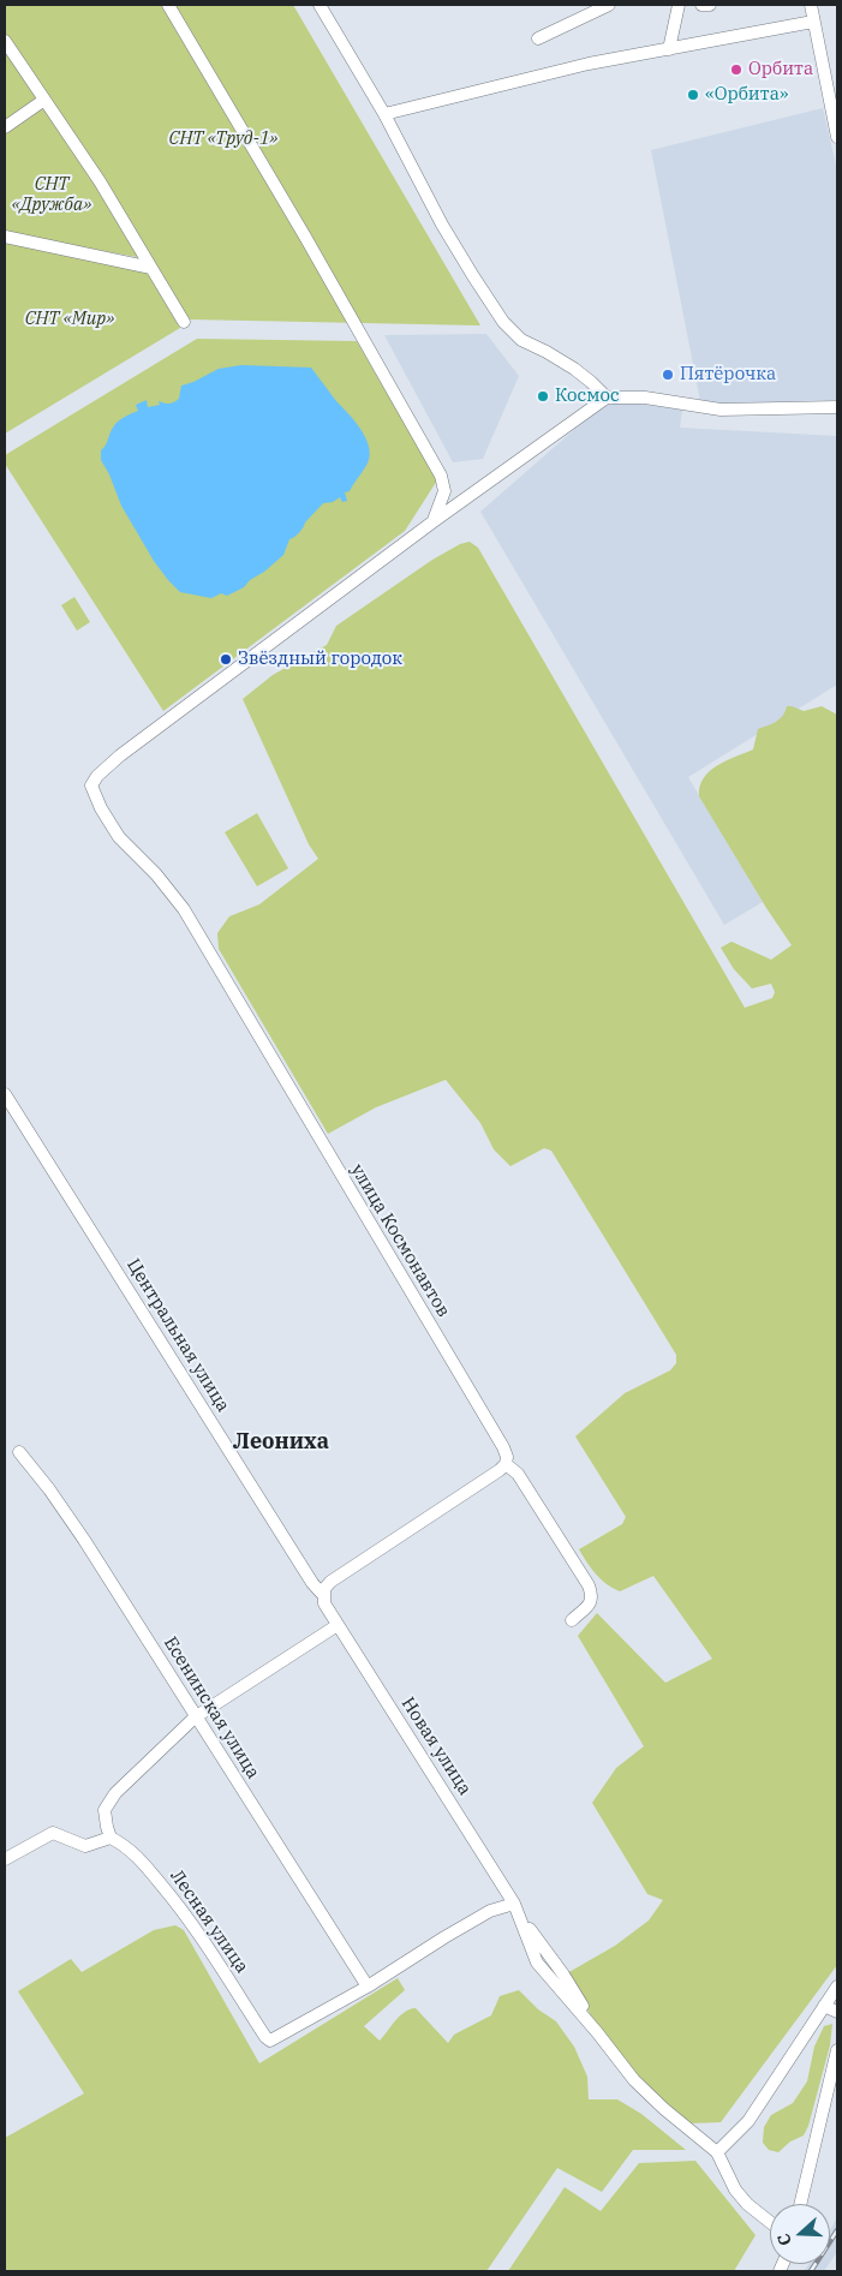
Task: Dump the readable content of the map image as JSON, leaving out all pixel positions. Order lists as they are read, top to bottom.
{
  "streets": {
    "street": [
      "улица Космонавтов",
      "Центральная улица",
      "Есенинская улица",
      "Новая улица",
      "Лесная улица"
    ]
  },
  "crossings": [
    ["Центральная улица", "Новая улица"],
    ["Есенинская улица", "Лесная улица"]
  ],
  "districts": ["Леониха"],
  "parks": ["СНТ «Труд-1»", "СНТ «Дружба»", "СНТ «Мир»"],
  "places": [
    "Орбита",
    "«Орбита»",
    "Пятёрочка",
    "Космос",
    "Звёздный городок"
  ],
  "north": "left"
}
